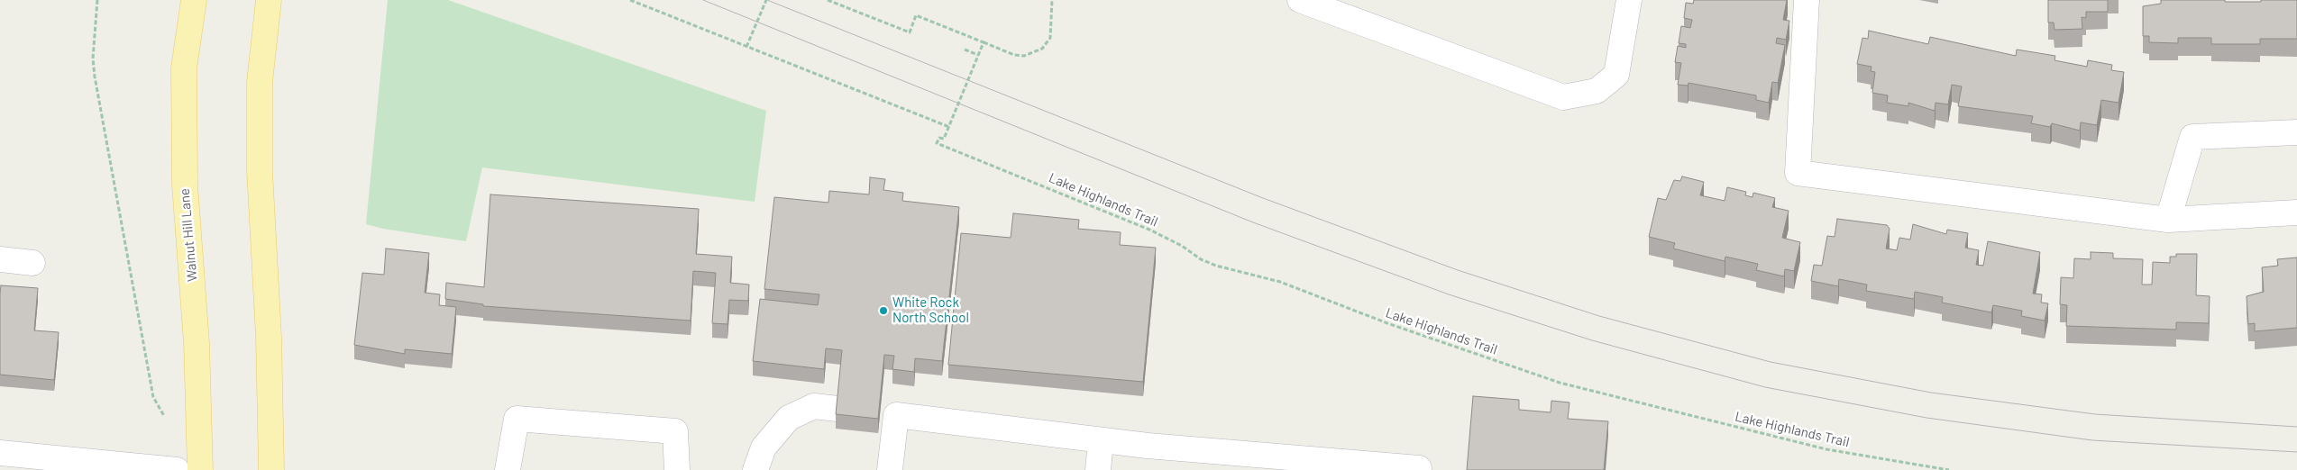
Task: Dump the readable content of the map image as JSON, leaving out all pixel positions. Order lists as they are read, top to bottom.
{
  "streets": {
    "main road": ["Walnut Hill Lane"],
    "path": ["Lake Highlands Trail"]
  },
  "places": ["White Rock North School"]
}
